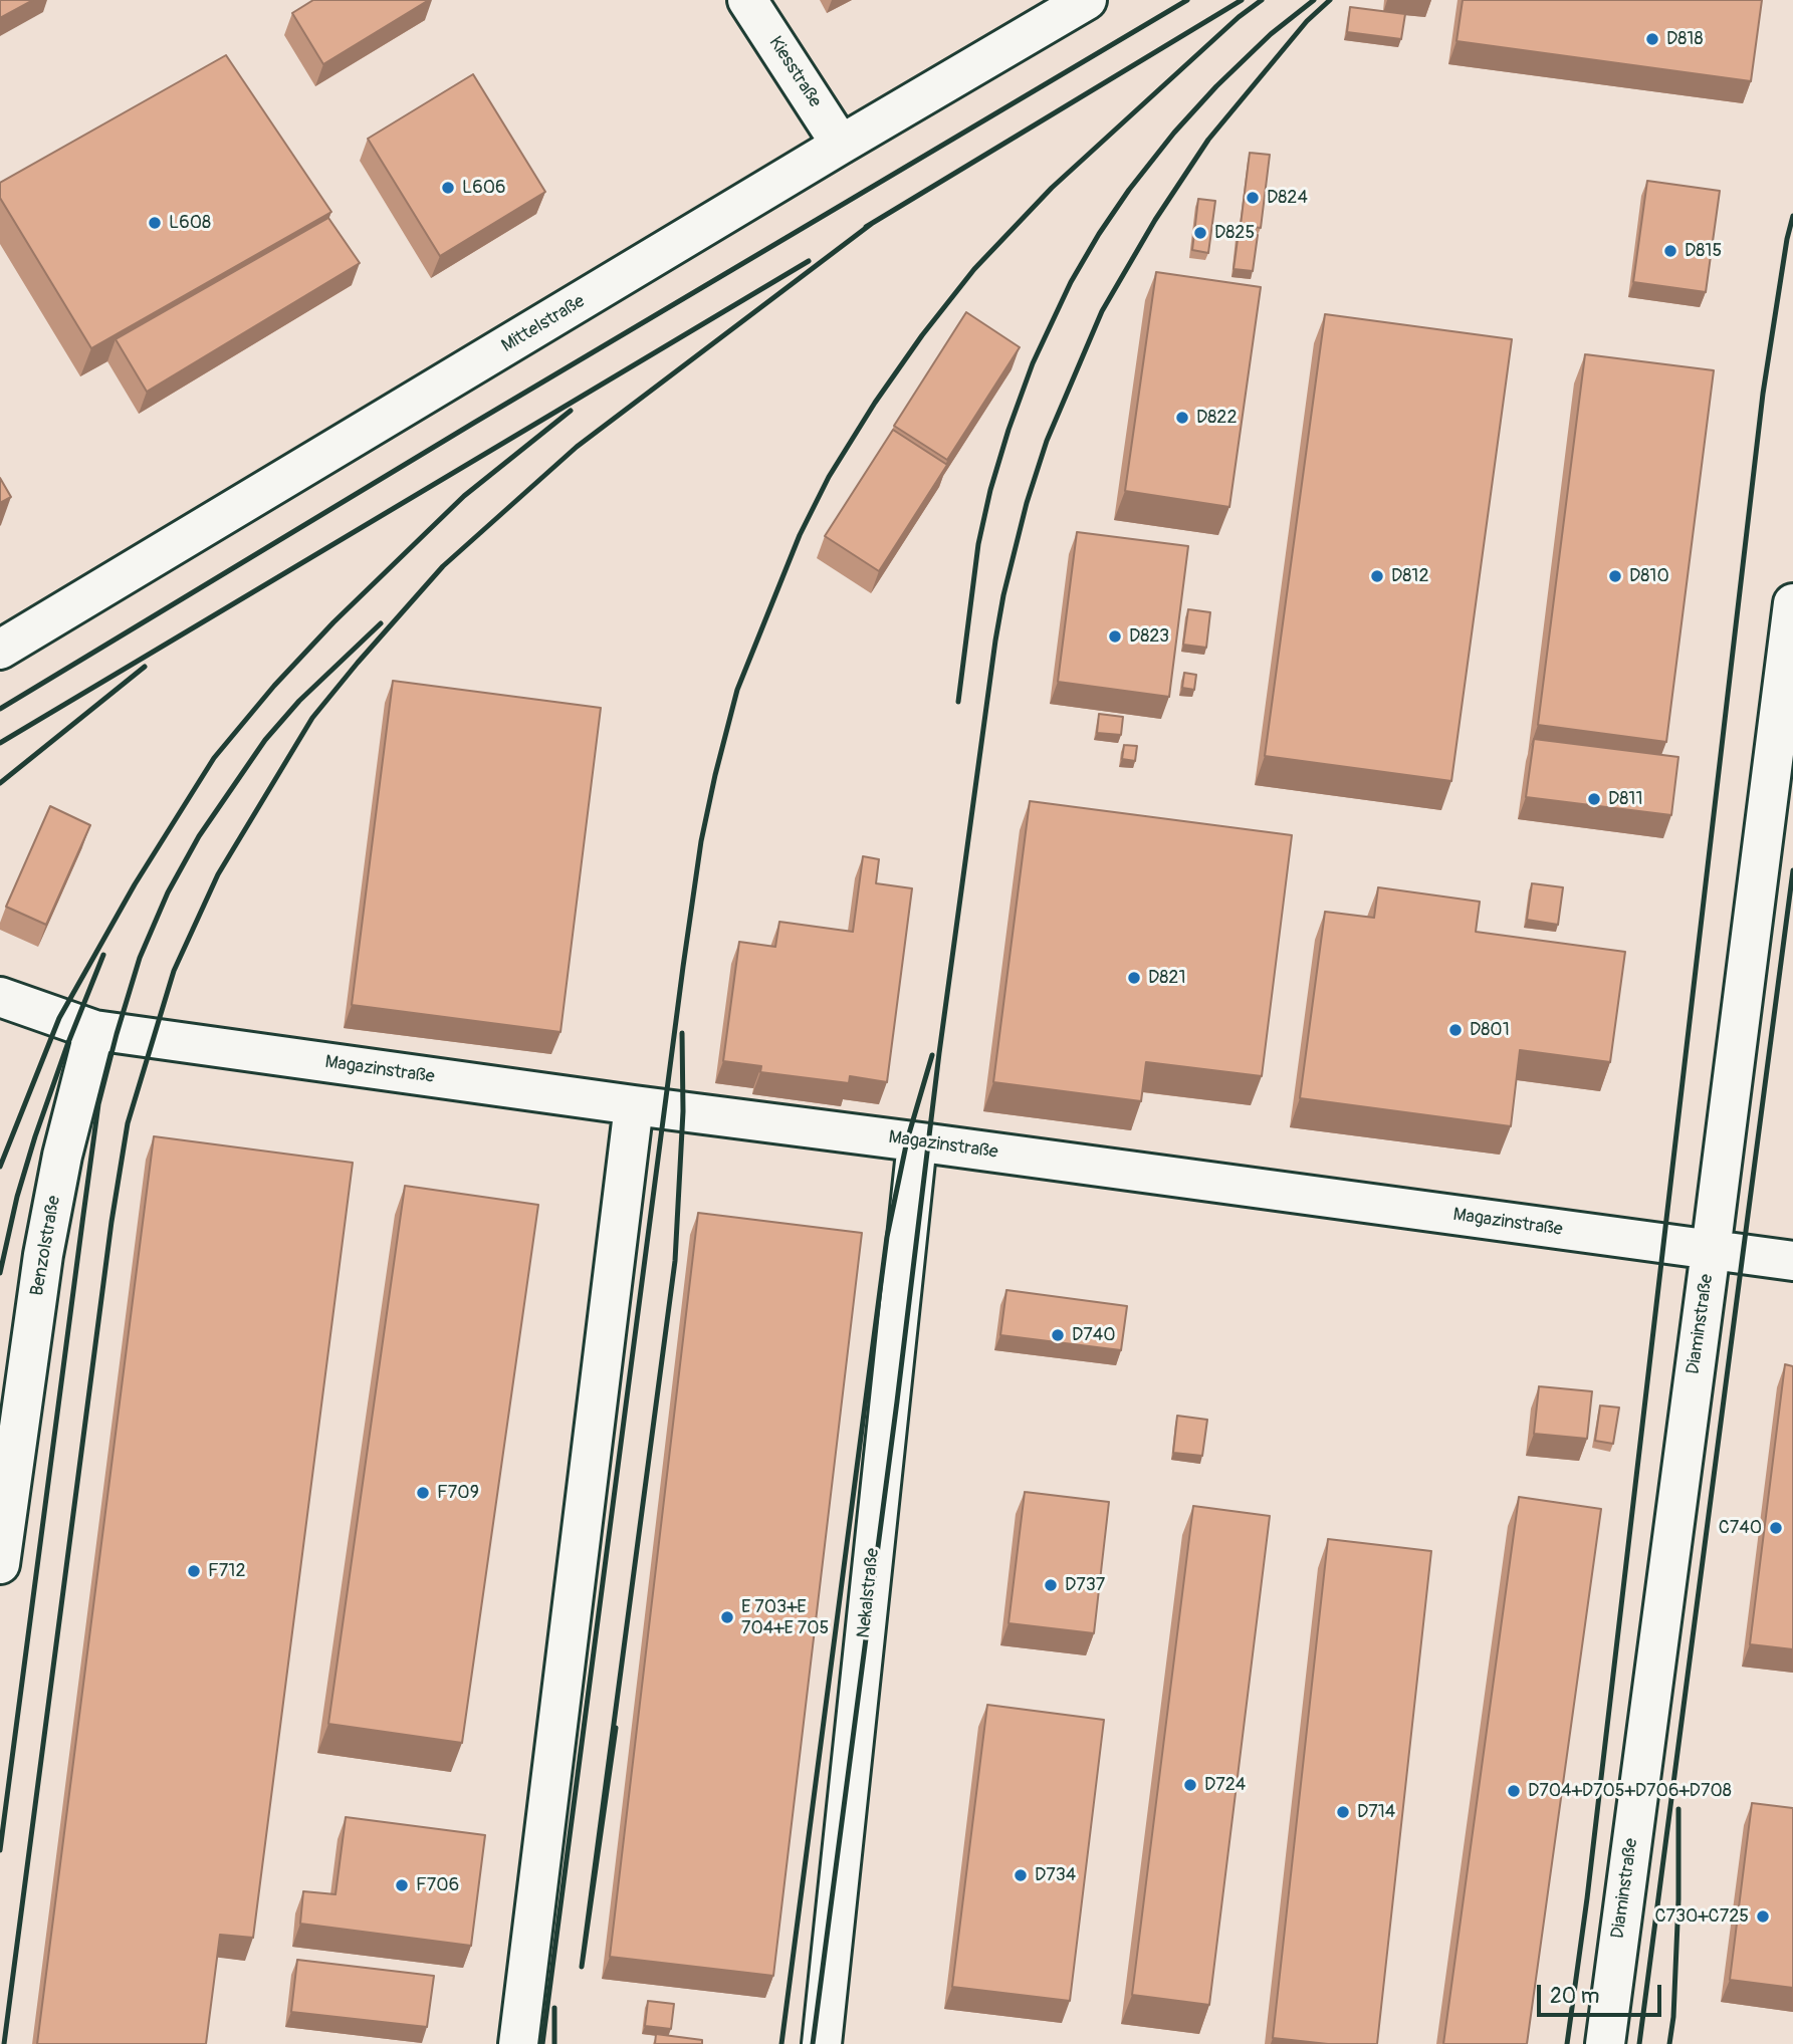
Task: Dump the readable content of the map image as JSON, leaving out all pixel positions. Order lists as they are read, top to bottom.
{
  "streets": {
    "street": [
      "Kiesstraße",
      "Mittelstraße",
      "Magazinstraße",
      "Benzolstraße",
      "Diaminstraße",
      "Nekalstraße"
    ]
  },
  "crossings": [
    ["Kiesstraße", "Mittelstraße"],
    ["Magazinstraße", "Benzolstraße"],
    ["Magazinstraße", "Diaminstraße"],
    ["Magazinstraße", "Nekalstraße"]
  ],
  "places": [
    "D818",
    "L606",
    "D824",
    "L608",
    "D825",
    "D815",
    "D822",
    "D812",
    "D810",
    "D823",
    "D811",
    "D821",
    "D801",
    "D740",
    "F709",
    "C740",
    "F712",
    "D737",
    "E 703+E 704+E 705",
    "D724",
    "D704+D705+D706+D708",
    "D714",
    "D734",
    "F706",
    "C730+C725"
  ],
  "scale_bar": "20 m"
}
